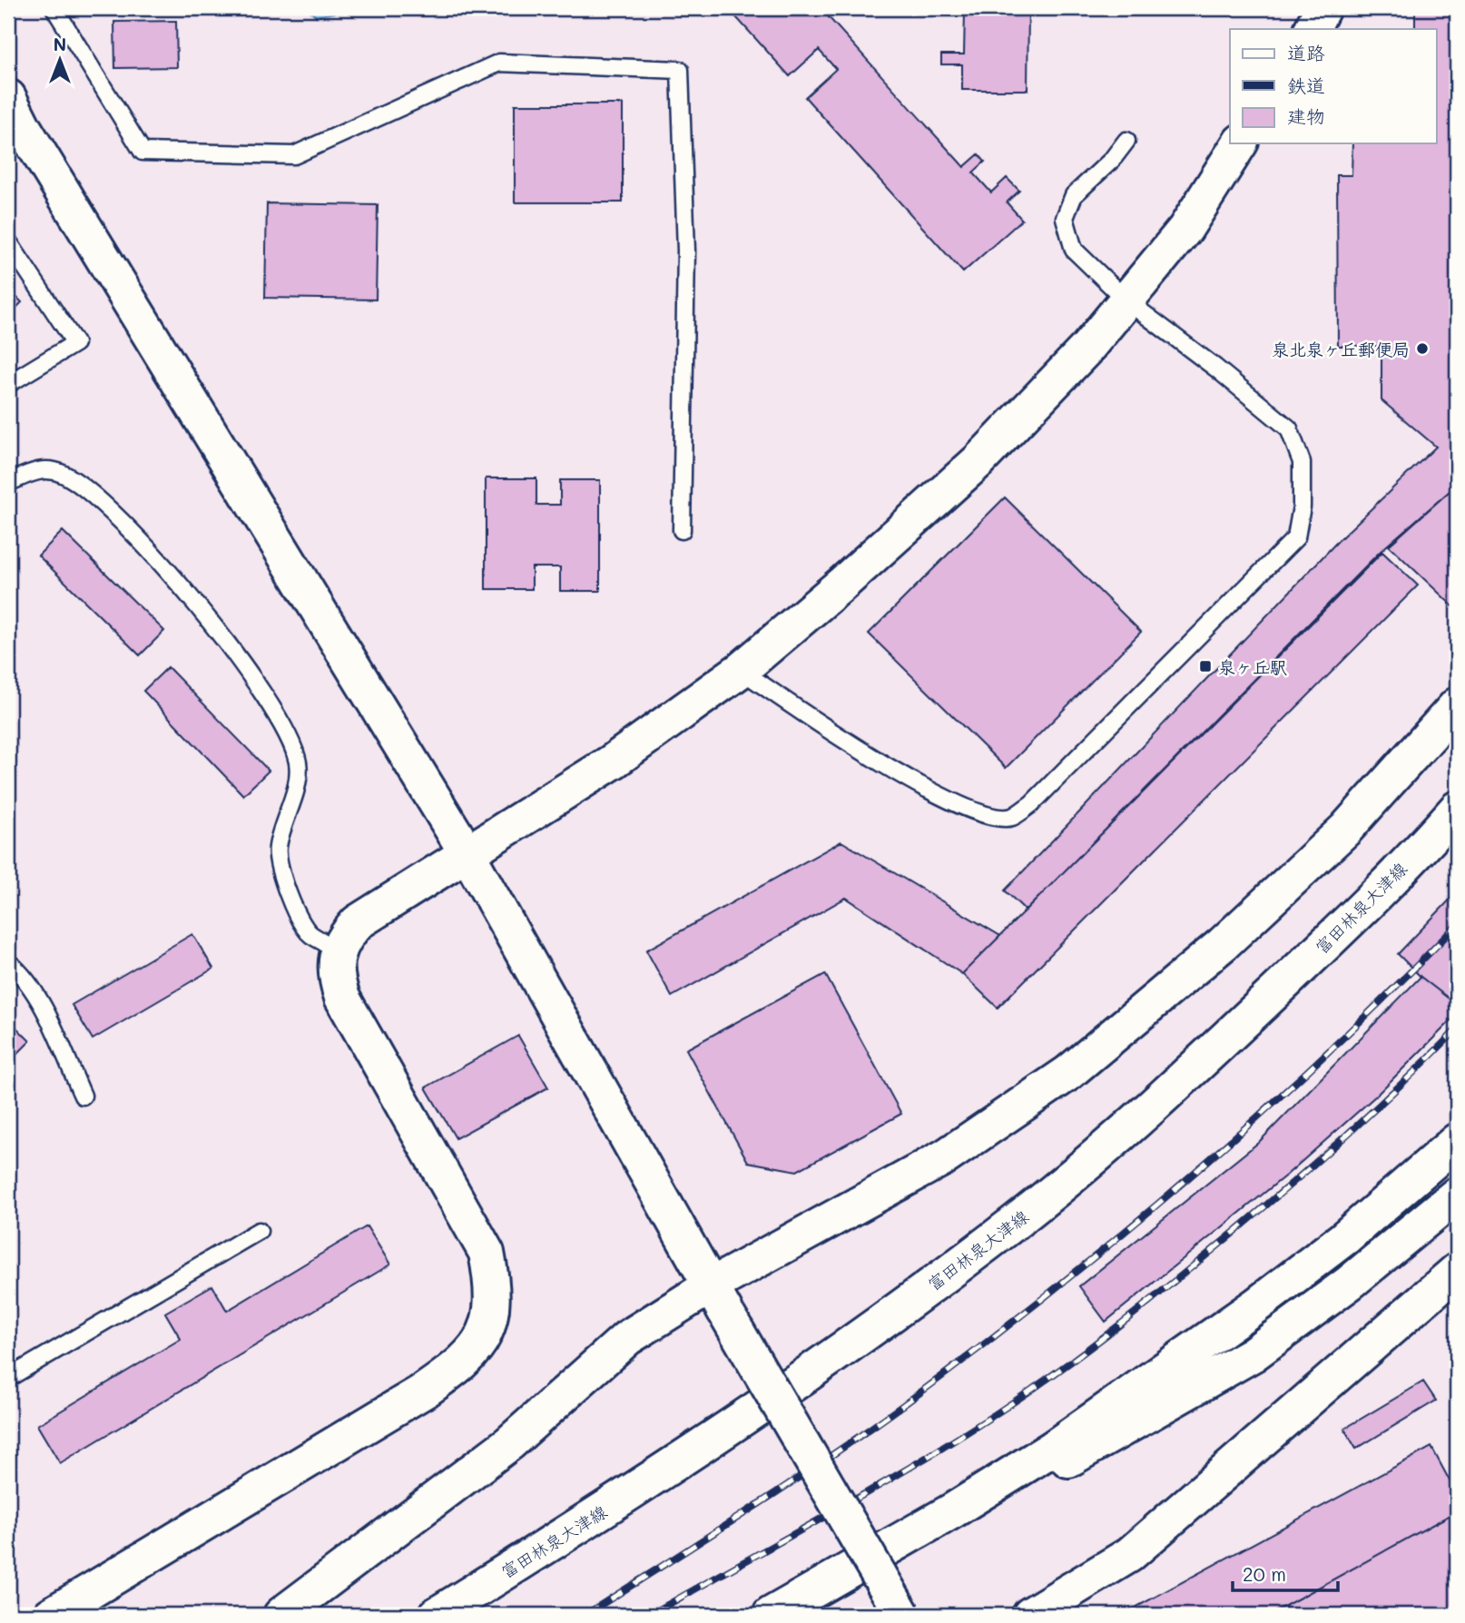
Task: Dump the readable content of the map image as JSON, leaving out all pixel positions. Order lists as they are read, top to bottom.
{
  "streets": {
    "main road": ["富田林泉大津線"]
  },
  "places": {
    "other": ["泉北泉ヶ丘郵便局"],
    "transit": ["泉ヶ丘駅"]
  },
  "legend": ["道路", "鉄道", "建物"],
  "scale_bar": "20 m",
  "north": "top"
}
